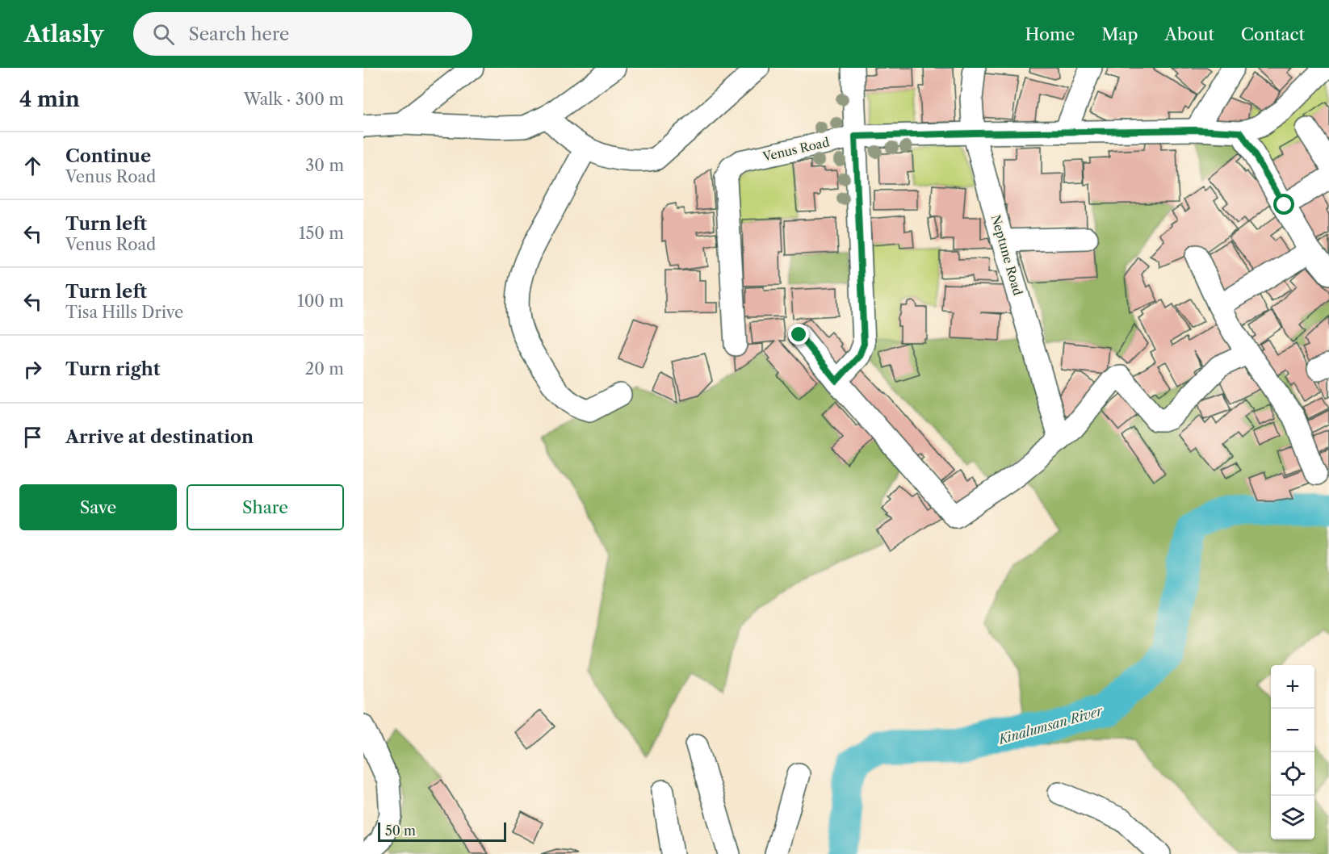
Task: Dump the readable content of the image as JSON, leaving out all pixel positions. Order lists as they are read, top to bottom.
{
  "streets": {
    "street": ["Venus Road", "Neptune Road"]
  },
  "crossings": [
    ["Venus Road", "Neptune Road"]
  ],
  "water": ["Kinalumsan River"],
  "scale_bar": "50 m",
  "page": {
    "header": "Atlasly",
    "search": "Search here",
    "nav": [
      "Home",
      "Map",
      "About",
      "Contact"
    ],
    "heading": ["4 min", "Walk · 300 m"],
    "list": [
      ["Continue", "Venus Road", "30 m"],
      ["Turn left", "Venus Road", "150 m"],
      ["Turn left", "Tisa Hills Drive", "100 m"],
      ["Turn right", "20 m"],
      "Arrive at destination"
    ],
    "buttons": ["Save", "Share"],
    "map_buttons": ["+", "−"],
    "scale": "50 m"
  }
}
